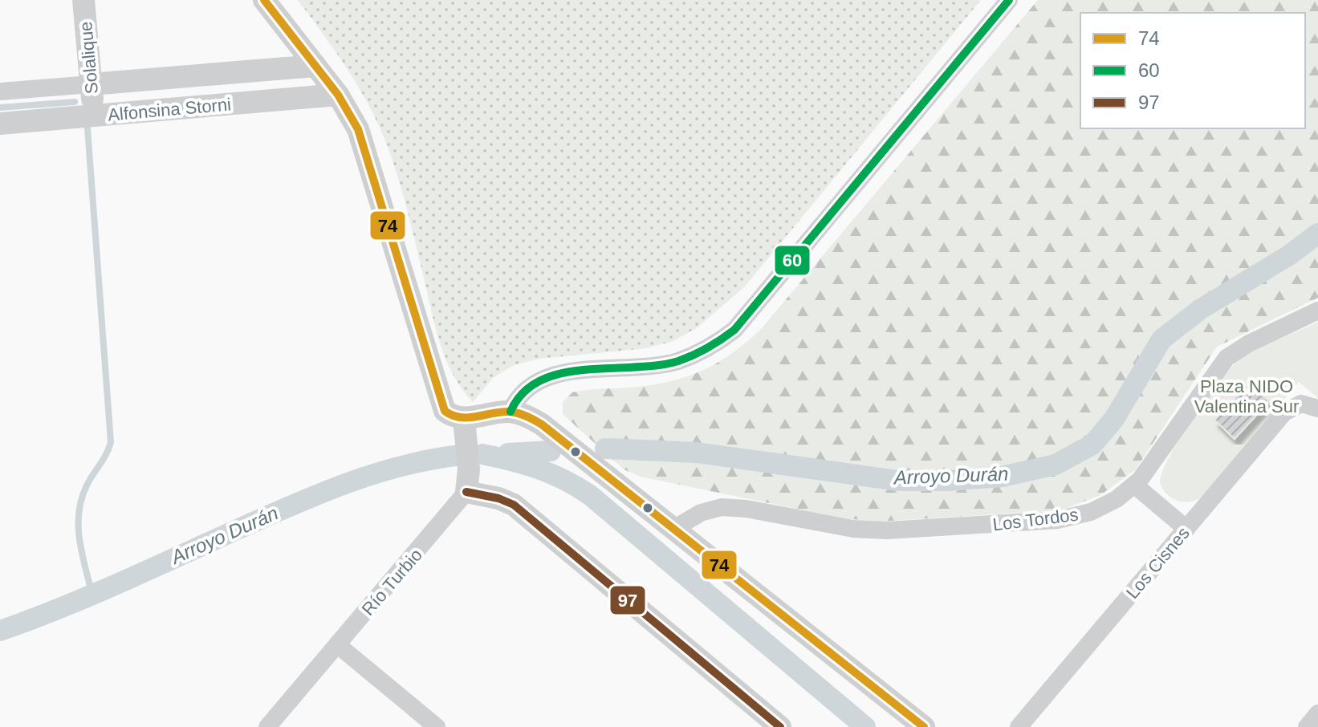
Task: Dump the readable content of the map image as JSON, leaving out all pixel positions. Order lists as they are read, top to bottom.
{
  "streets": {
    "street": [
      "Solalique",
      "Alfonsina Storni",
      "Los Tordos",
      "Los Cisnes",
      "Río Turbio"
    ]
  },
  "crossings": [
    ["Solalique", "Alfonsina Storni"]
  ],
  "water": ["Arroyo Durán"],
  "parks": ["Plaza NIDO Valentina Sur"],
  "lines": ["transit line 74", "transit line 60", "transit line 97"],
  "legend": ["74", "60", "97"]
}
